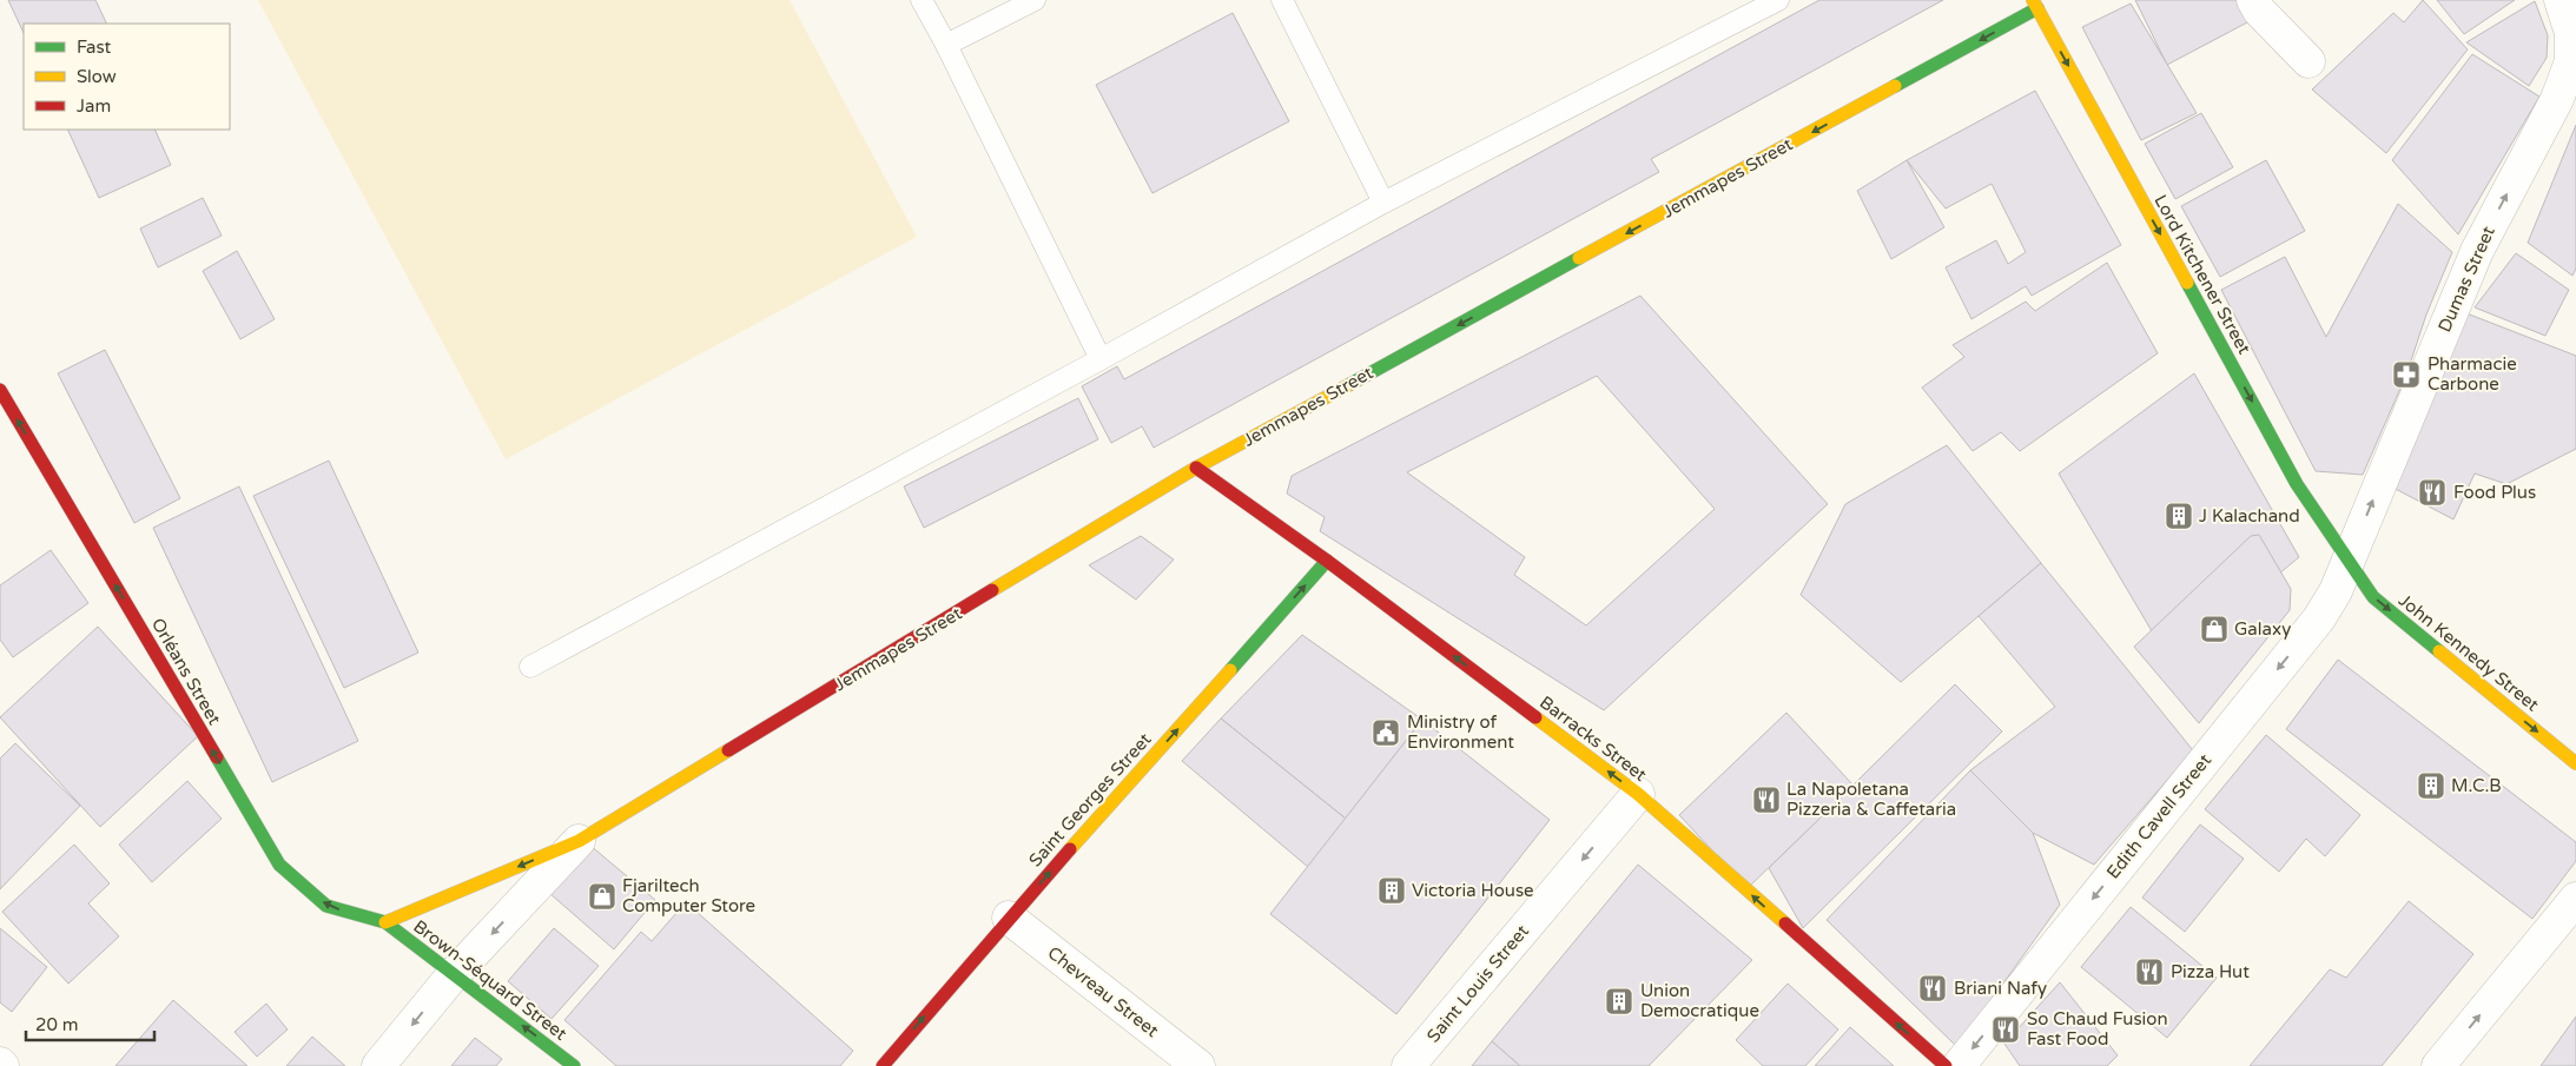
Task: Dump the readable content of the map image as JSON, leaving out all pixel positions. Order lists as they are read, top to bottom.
{
  "streets": {
    "street": [
      "Jemmapes Street",
      "Lord Kitchener Street",
      "Dumas Street",
      "John Kennedy Street",
      "Orléans Street",
      "Barracks Street",
      "Saint Georges Street",
      "Edith Cavell Street",
      "Brown-Séquard Street",
      "Saint Louis Street",
      "Chevreau Street"
    ]
  },
  "crossings": [
    ["Jemmapes Street", "Lord Kitchener Street"],
    ["Jemmapes Street", "Orléans Street"],
    ["Jemmapes Street", "Barracks Street"],
    ["Jemmapes Street", "Brown-Séquard Street"],
    ["Lord Kitchener Street", "Dumas Street"],
    ["Lord Kitchener Street", "John Kennedy Street"],
    ["Lord Kitchener Street", "Edith Cavell Street"],
    ["Dumas Street", "John Kennedy Street"],
    ["Dumas Street", "Edith Cavell Street"],
    ["John Kennedy Street", "Edith Cavell Street"],
    ["Orléans Street", "Brown-Séquard Street"],
    ["Barracks Street", "Saint Georges Street"],
    ["Barracks Street", "Saint Louis Street"],
    ["Saint Georges Street", "Chevreau Street"]
  ],
  "one_way": [
    "Jemmapes Street",
    "Lord Kitchener Street",
    "Dumas Street",
    "John Kennedy Street",
    "Orléans Street",
    "Barracks Street",
    "Saint Georges Street",
    "Edith Cavell Street",
    "Brown-Séquard Street",
    "Saint Louis Street"
  ],
  "places": {
    "pharmacy": ["Pharmacie Carbone"],
    "restaurant": [
      "Food Plus",
      "La Napoletana Pizzeria & Caffetaria",
      "Pizza Hut",
      "Briani Nafy",
      "So Chaud Fusion Fast Food"
    ],
    "building": [
      "J Kalachand",
      "M.C.B",
      "Victoria House",
      "Union Democratique"
    ],
    "shop": ["Galaxy", "Fjariltech Computer Store"],
    "public building": ["Ministry of Environment"]
  },
  "legend": ["Fast", "Slow", "Jam"],
  "scale_bar": "20 m"
}
